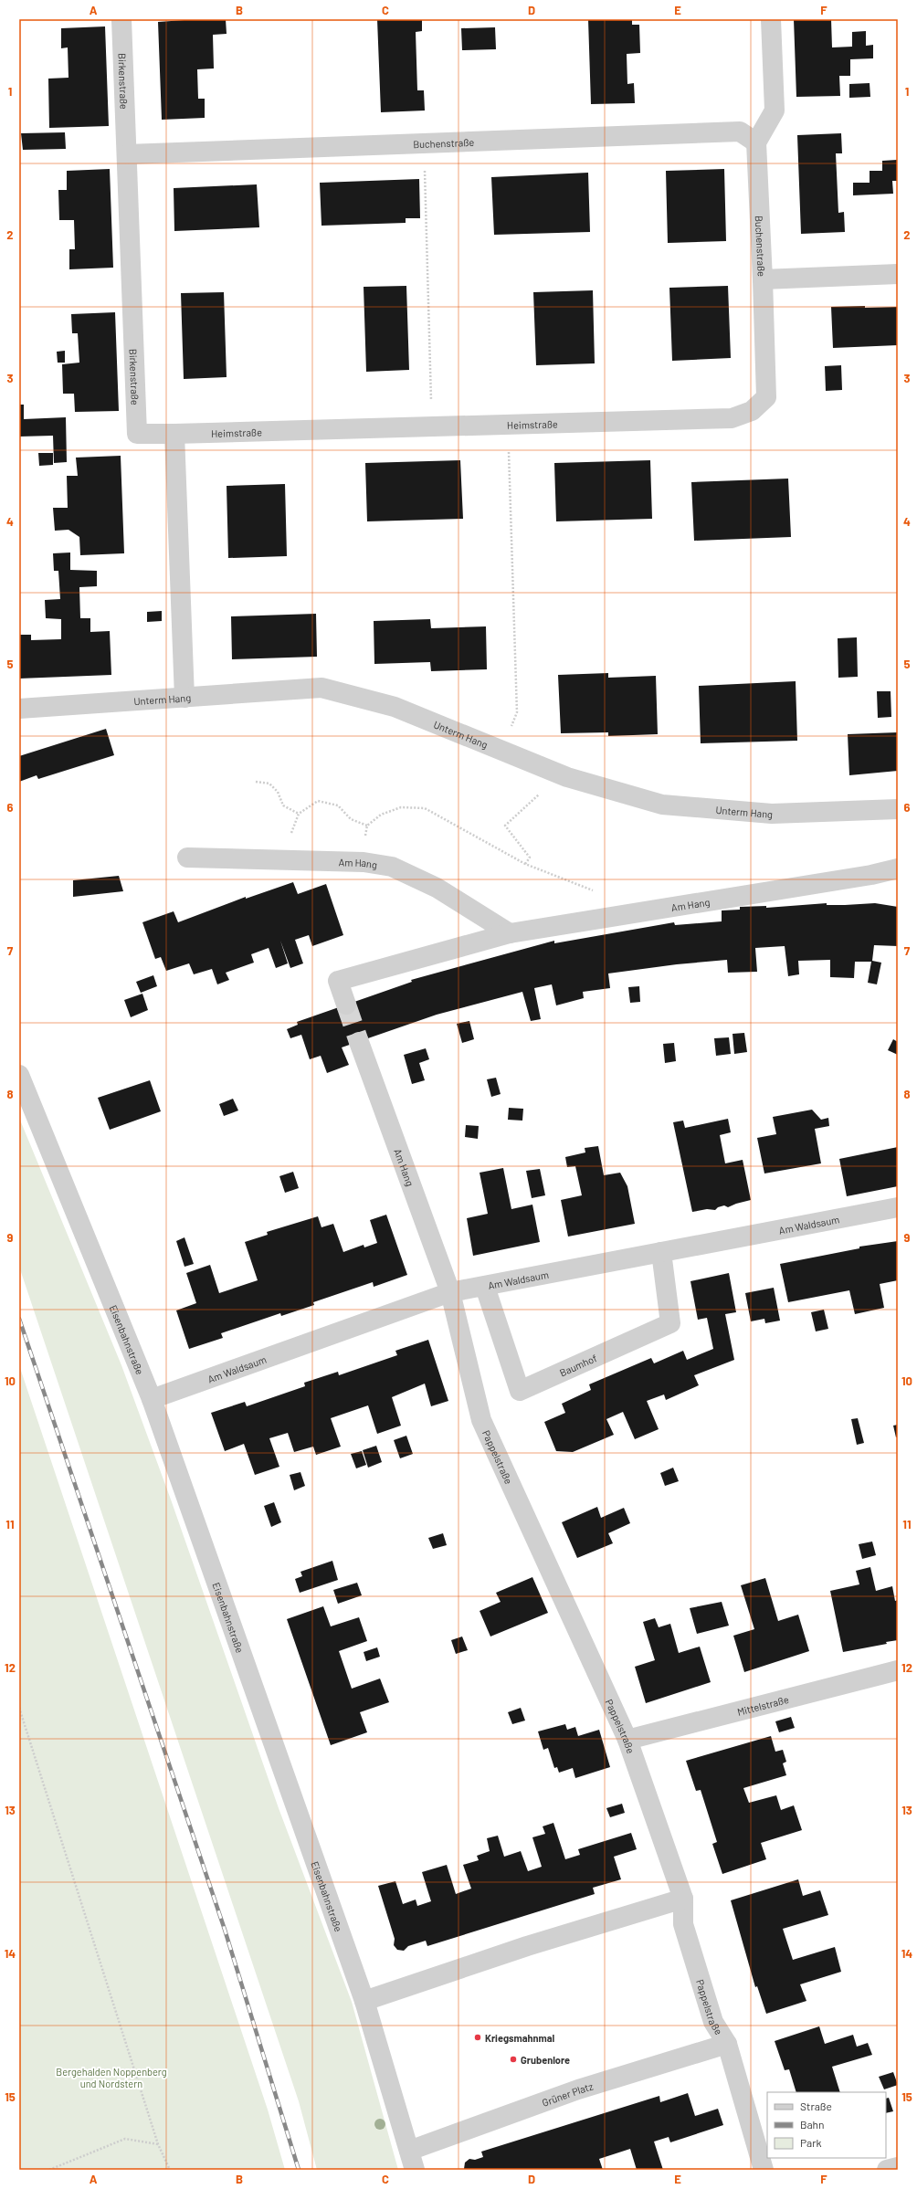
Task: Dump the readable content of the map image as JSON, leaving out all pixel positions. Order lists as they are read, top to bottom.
{
  "streets": {
    "street": [
      "Birkenstraße",
      "Buchenstraße",
      "Heimstraße",
      "Unterm Hang",
      "Am Hang",
      "Am Waldsaum",
      "Eisenbahnstraße",
      "Baumhof",
      "Pappelstraße",
      "Mittelstraße",
      "Grüner Platz"
    ]
  },
  "crossings": [
    ["Birkenstraße", "Buchenstraße"],
    ["Birkenstraße", "Heimstraße"],
    ["Buchenstraße", "Heimstraße"],
    ["Am Hang", "Am Waldsaum"],
    ["Am Hang", "Pappelstraße"],
    ["Am Waldsaum", "Eisenbahnstraße"],
    ["Am Waldsaum", "Baumhof"],
    ["Am Waldsaum", "Pappelstraße"],
    ["Eisenbahnstraße", "Grüner Platz"],
    ["Pappelstraße", "Mittelstraße"],
    ["Pappelstraße", "Grüner Platz"]
  ],
  "parks": ["Bergehalden Noppenberg und Nordstern"],
  "places": ["Kriegsmahnmal", "Grubenlore"],
  "legend": ["Straße", "Bahn", "Park"],
  "grid": {
    "columns": [
      "A",
      "B",
      "C",
      "D",
      "E",
      "F"
    ],
    "rows": [
      "1",
      "2",
      "3",
      "4",
      "5",
      "6",
      "7",
      "8",
      "9",
      "10",
      "11",
      "12",
      "13",
      "14",
      "15"
    ]
  }
}
